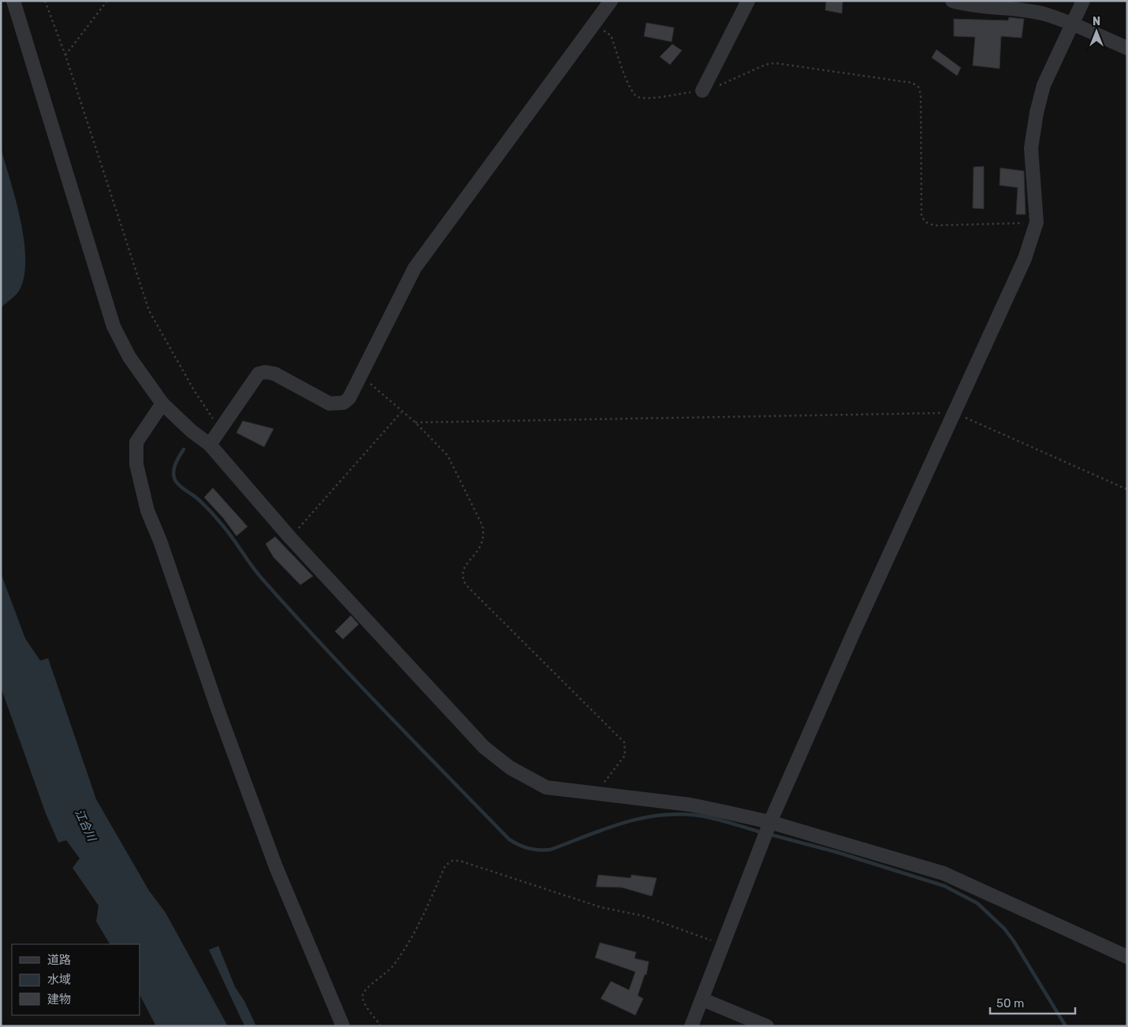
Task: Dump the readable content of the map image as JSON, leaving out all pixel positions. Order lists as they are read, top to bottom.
{
  "water": ["江合川"],
  "legend": ["道路", "水域", "建物"],
  "scale_bar": "50 m",
  "north": "top"
}
